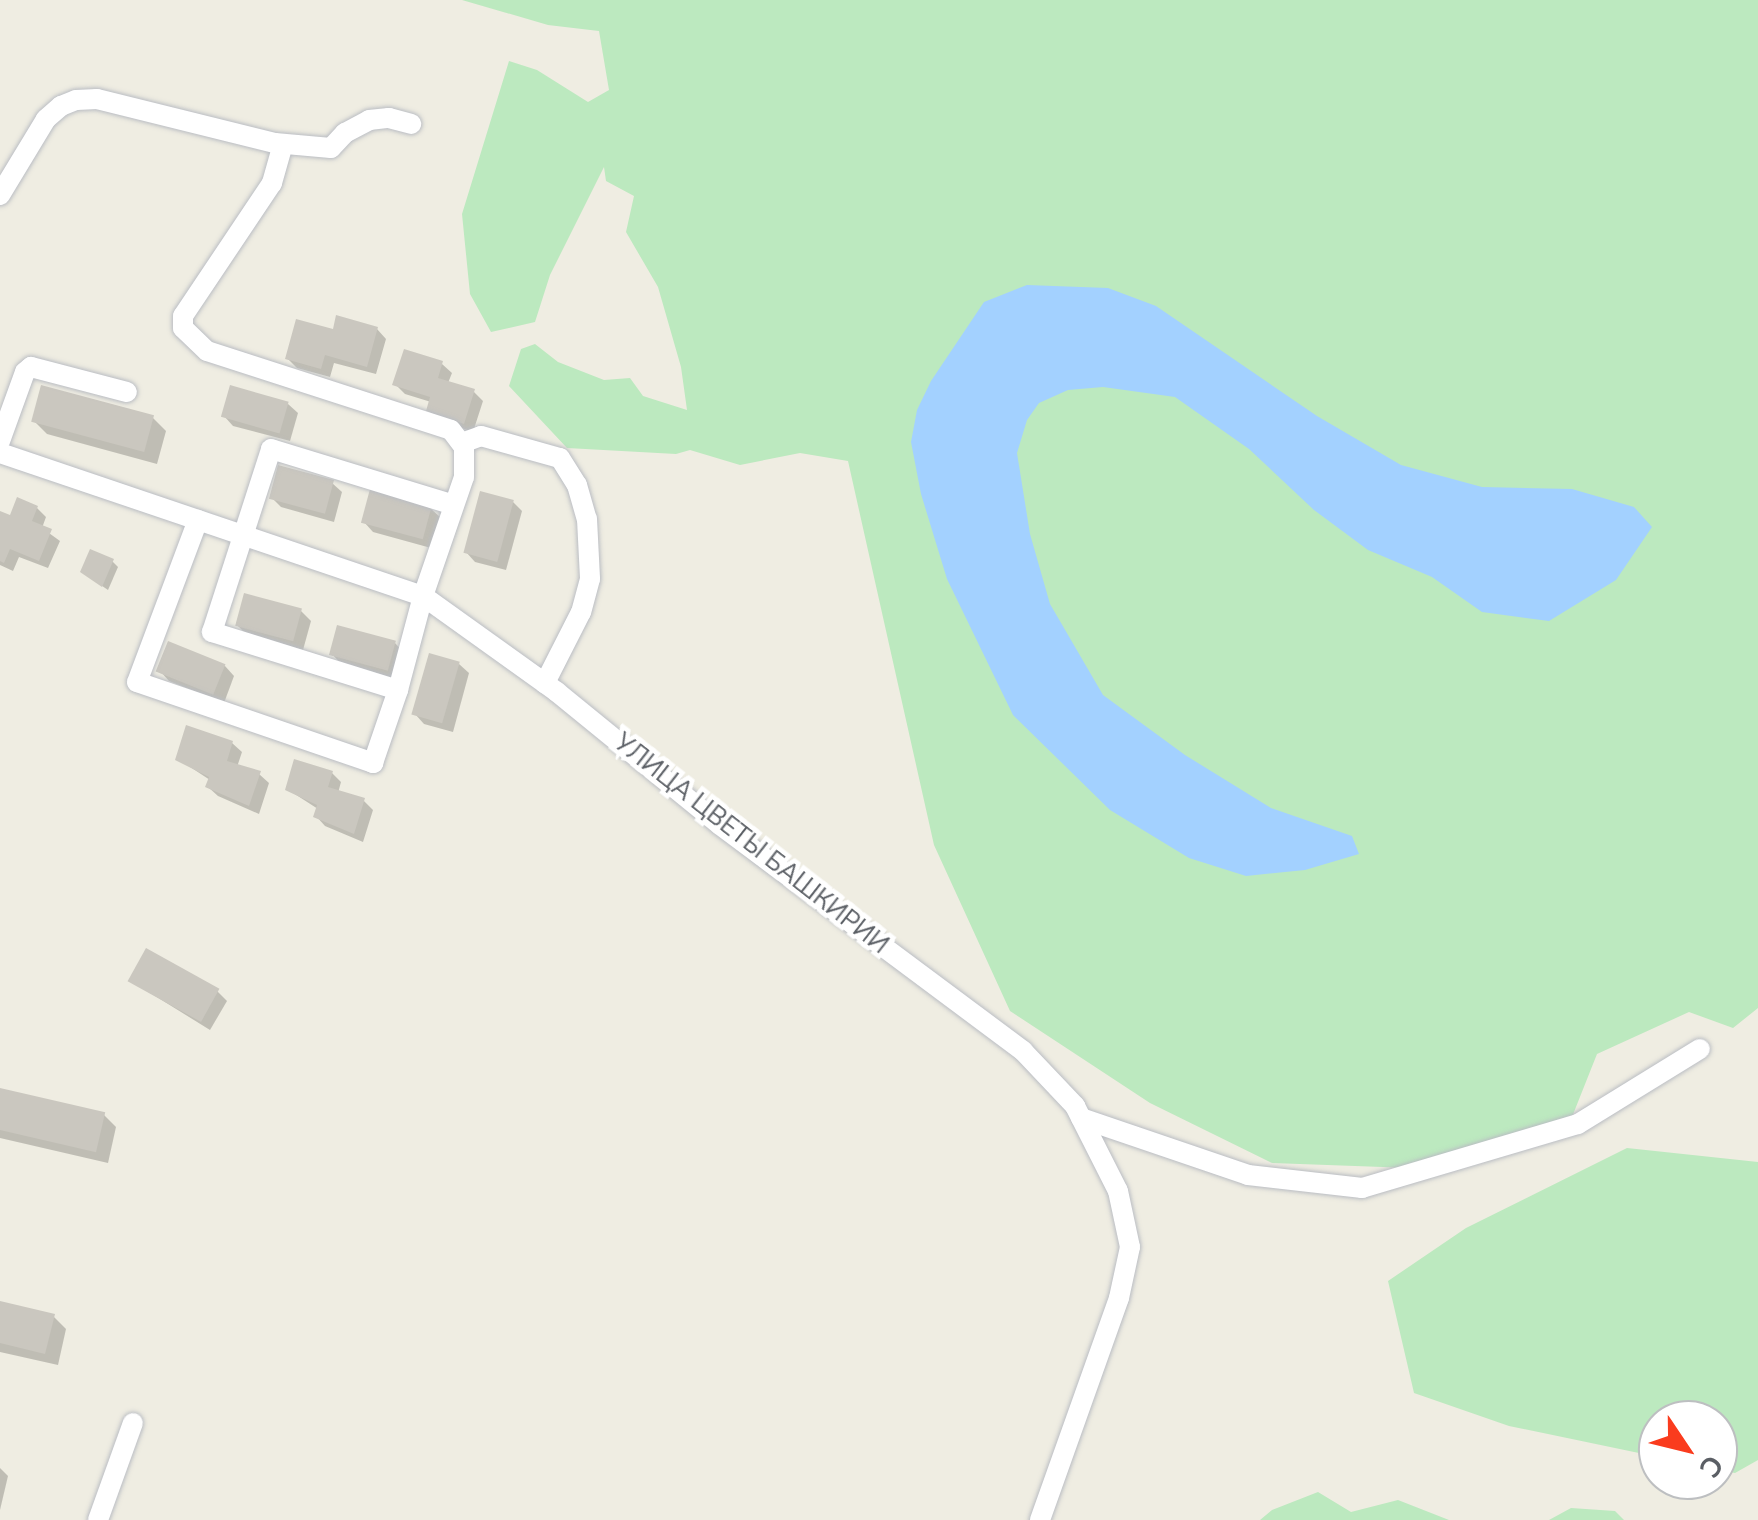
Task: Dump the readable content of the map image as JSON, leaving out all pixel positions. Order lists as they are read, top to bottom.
{
  "streets": {
    "street": ["УЛИЦА ЦВЕТЫ БАШКИРИИ"]
  },
  "north": "bottom right"
}
